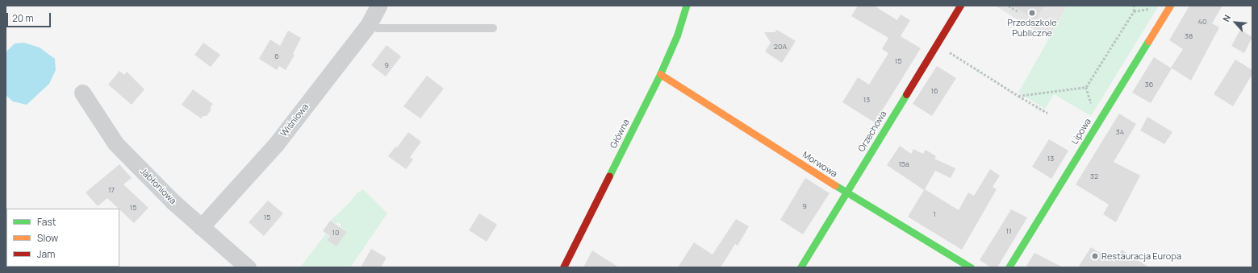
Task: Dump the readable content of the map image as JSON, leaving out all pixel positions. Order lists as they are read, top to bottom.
{
  "streets": {
    "street": [
      "Wiśniowa",
      "Orzechowa",
      "Lipowa",
      "Główna",
      "Morwowa",
      "Jabłoniowa"
    ]
  },
  "crossings": [
    ["Wiśniowa", "Jabłoniowa"],
    ["Orzechowa", "Morwowa"],
    ["Główna", "Morwowa"]
  ],
  "places": ["Przedszkole Publiczne", "Restauracja Europa"],
  "house_numbers": [
    "40",
    "38",
    "20A",
    "6",
    "15",
    "9",
    "36",
    "16",
    "13",
    "34",
    "13",
    "15a",
    "32",
    "17",
    "9",
    "15",
    "1",
    "15",
    "11",
    "10"
  ],
  "legend": ["Fast", "Slow", "Jam"],
  "scale_bar": "20 m",
  "north": "top left"
}
